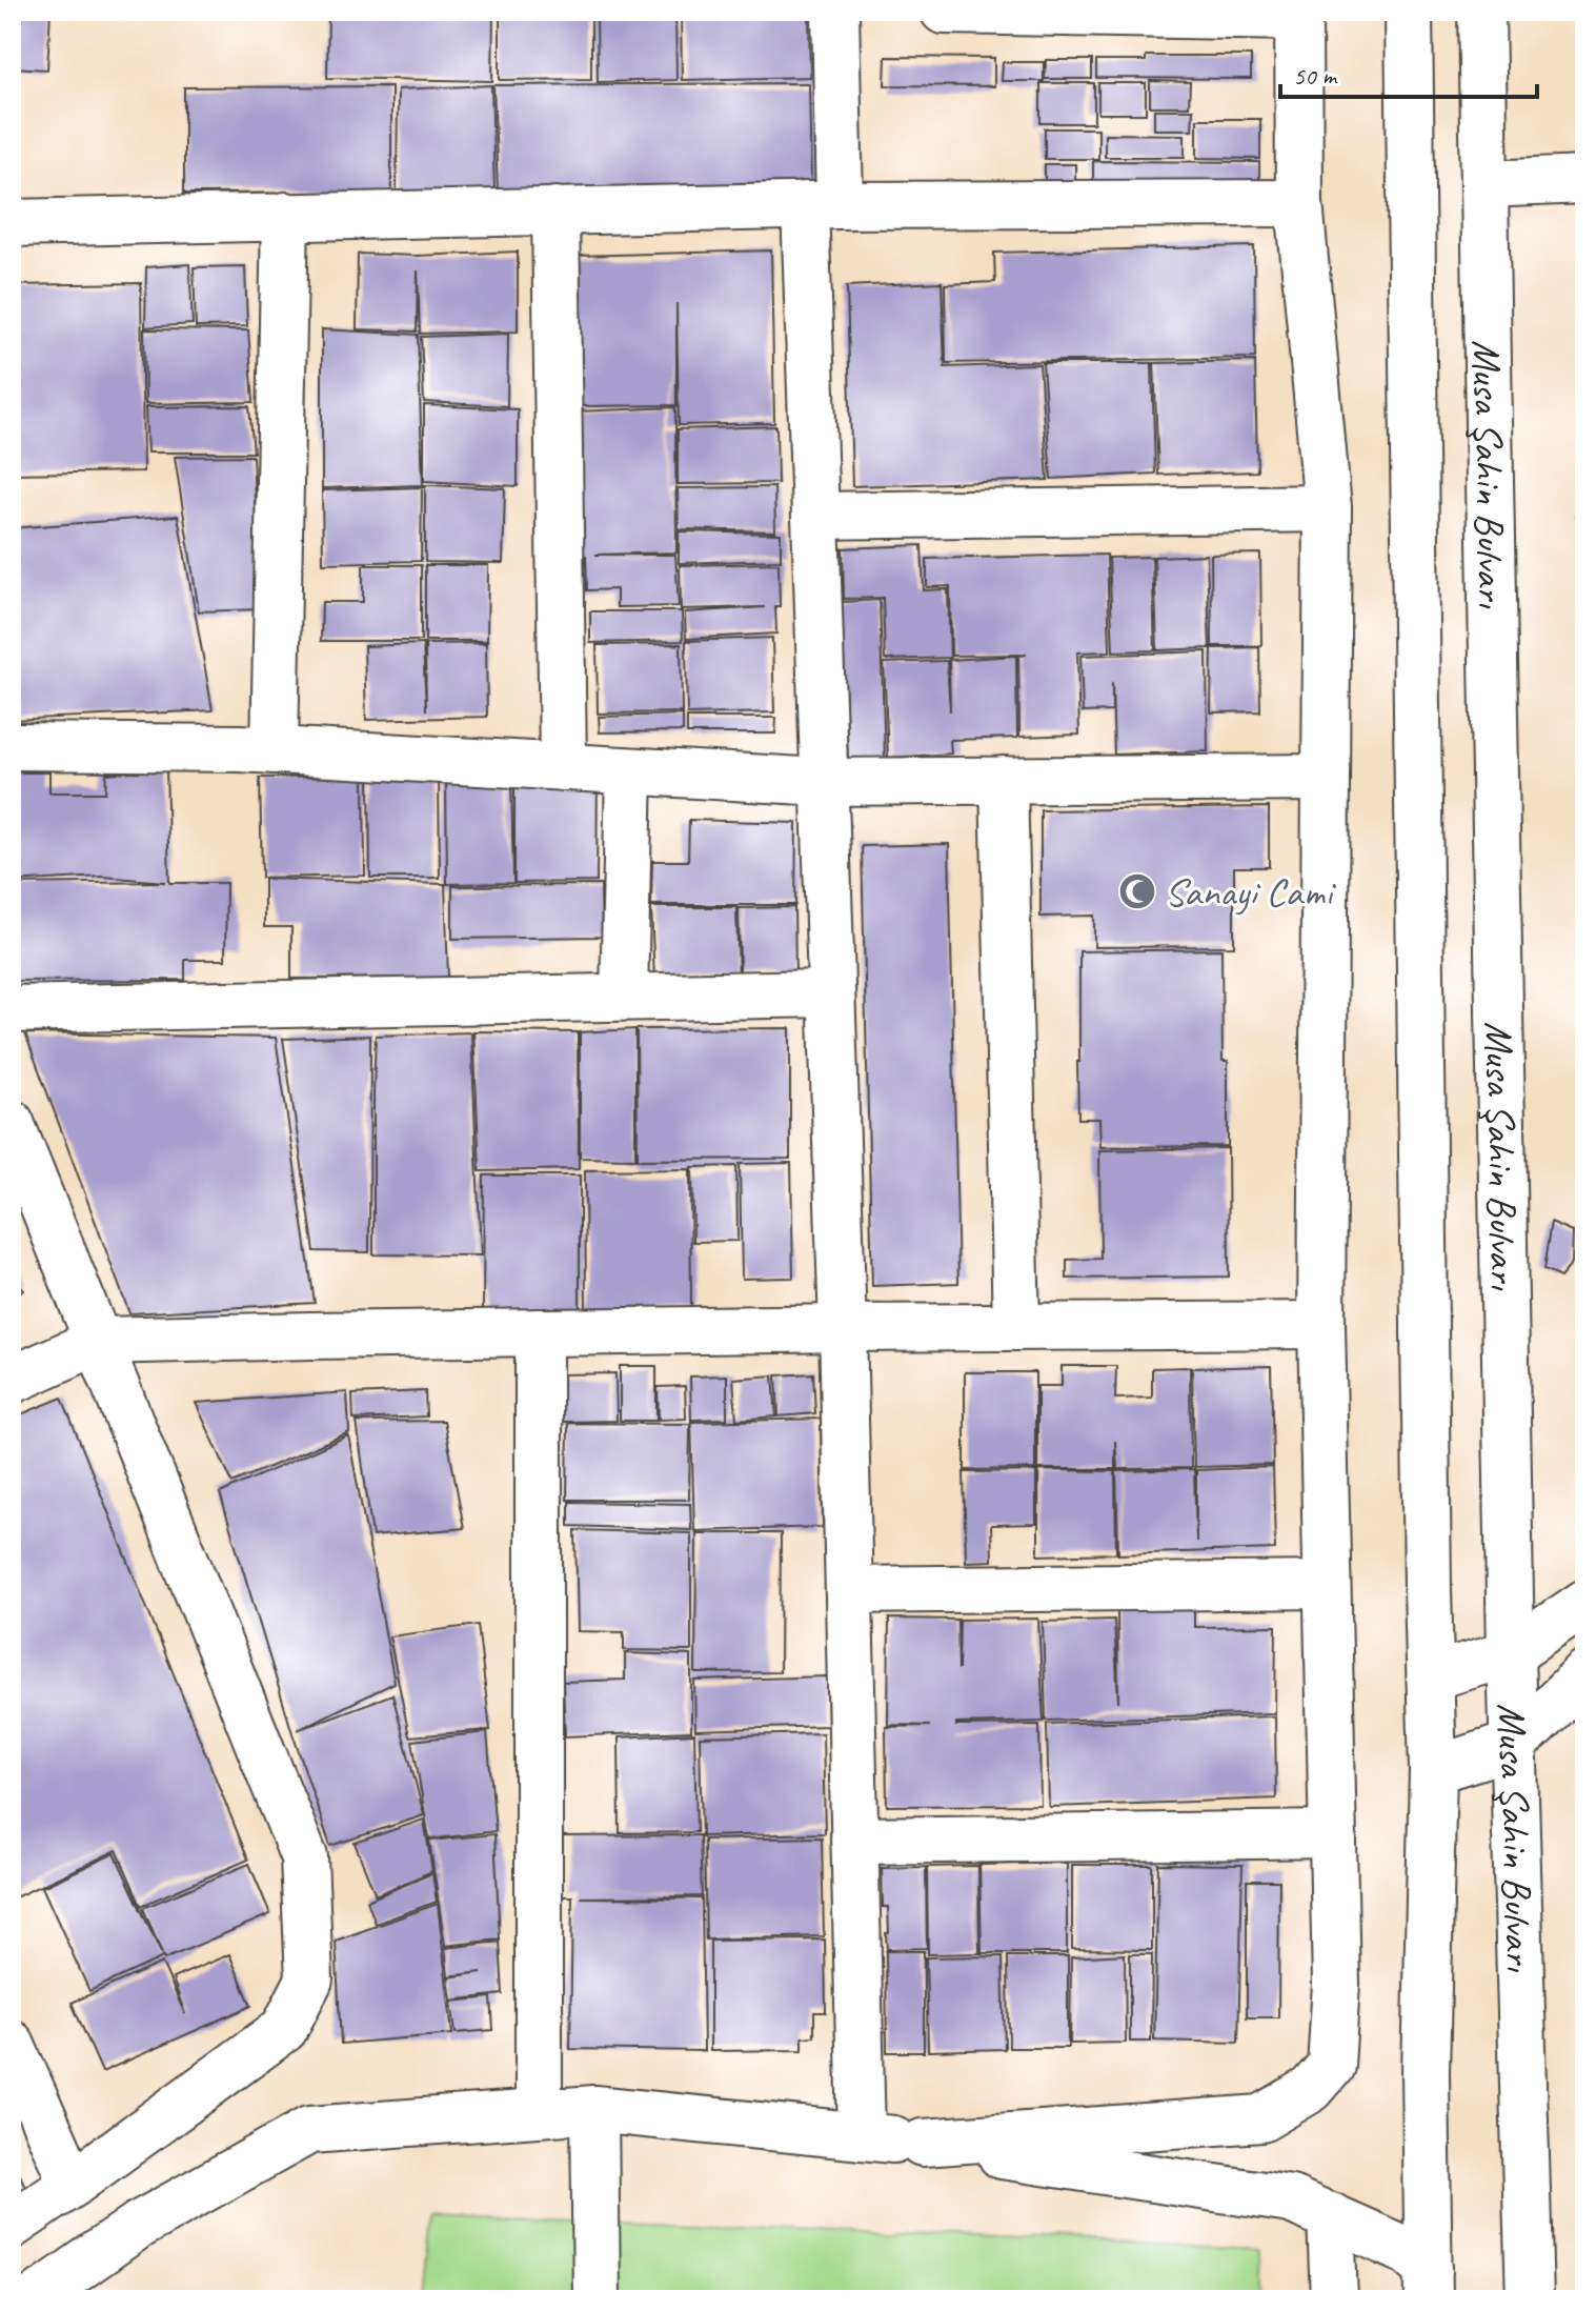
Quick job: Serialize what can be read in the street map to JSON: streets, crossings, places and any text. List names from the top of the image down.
{
  "streets": {
    "main road": ["Musa Şahin Bulvarı"]
  },
  "places": {
    "mosque": ["Sanayi Cami"]
  },
  "scale_bar": "50 m"
}
